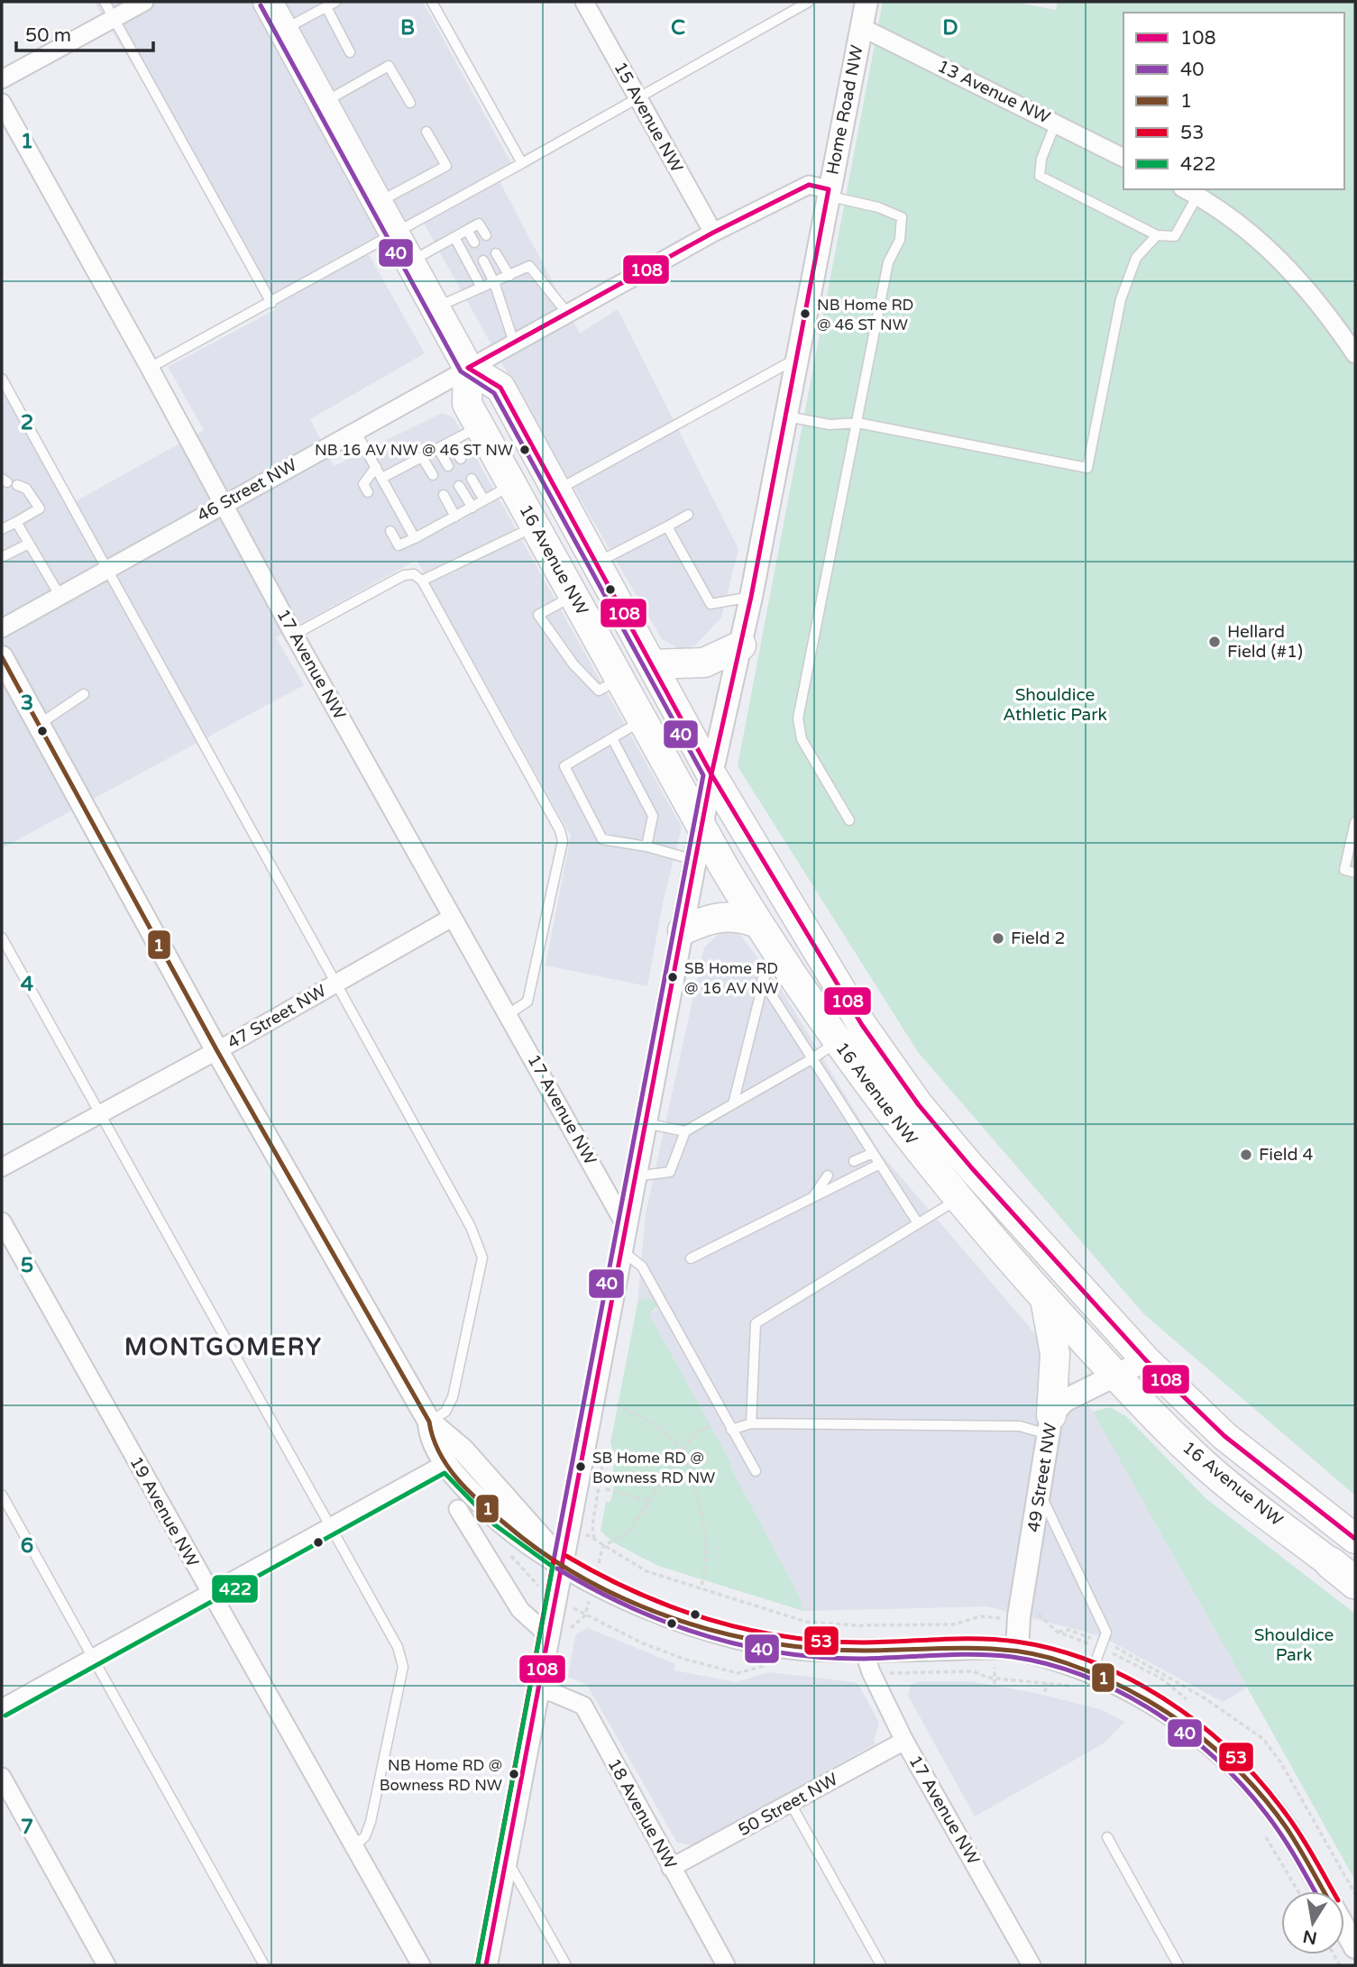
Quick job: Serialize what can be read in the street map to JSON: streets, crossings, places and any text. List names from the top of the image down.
{
  "streets": {
    "highway": ["16 Avenue NW"],
    "street": [
      "13 Avenue NW",
      "Home Road NW",
      "15 Avenue NW",
      "46 Street NW",
      "17 Avenue NW",
      "47 Street NW",
      "49 Street NW",
      "19 Avenue NW",
      "50 Street NW",
      "18 Avenue NW"
    ]
  },
  "crossings": [
    ["13 Avenue NW", "Home Road NW"],
    ["Home Road NW", "46 Street NW"],
    ["Home Road NW", "16 Avenue NW"],
    ["Home Road NW", "17 Avenue NW"],
    ["Home Road NW", "18 Avenue NW"],
    ["15 Avenue NW", "46 Street NW"],
    ["46 Street NW", "16 Avenue NW"],
    ["46 Street NW", "17 Avenue NW"],
    ["16 Avenue NW", "49 Street NW"],
    ["17 Avenue NW", "47 Street NW"],
    ["17 Avenue NW", "50 Street NW"],
    ["50 Street NW", "18 Avenue NW"]
  ],
  "districts": ["MONTGOMERY"],
  "parks": ["Shouldice Athletic Park", "Shouldice Park"],
  "places": [
    "NB Home RD @ 46 ST NW",
    "NB 16 AV NW @ 46 ST NW",
    "Hellard Field (#1)",
    "Field 2",
    "SB Home RD @ 16 AV NW",
    "Field 4",
    "SB Home RD @ Bowness RD NW",
    "NB Home RD @ Bowness RD NW"
  ],
  "lines": [
    "transit line 40",
    "transit line 108",
    "transit line 1",
    "transit line 422",
    "transit line 53"
  ],
  "legend": [
    "108",
    "40",
    "1",
    "53",
    "422"
  ],
  "scale_bar": "50 m",
  "north": "bottom",
  "grid": {
    "columns": ["B", "C", "D"],
    "rows": [
      "1",
      "2",
      "3",
      "4",
      "5",
      "6",
      "7"
    ]
  }
}
